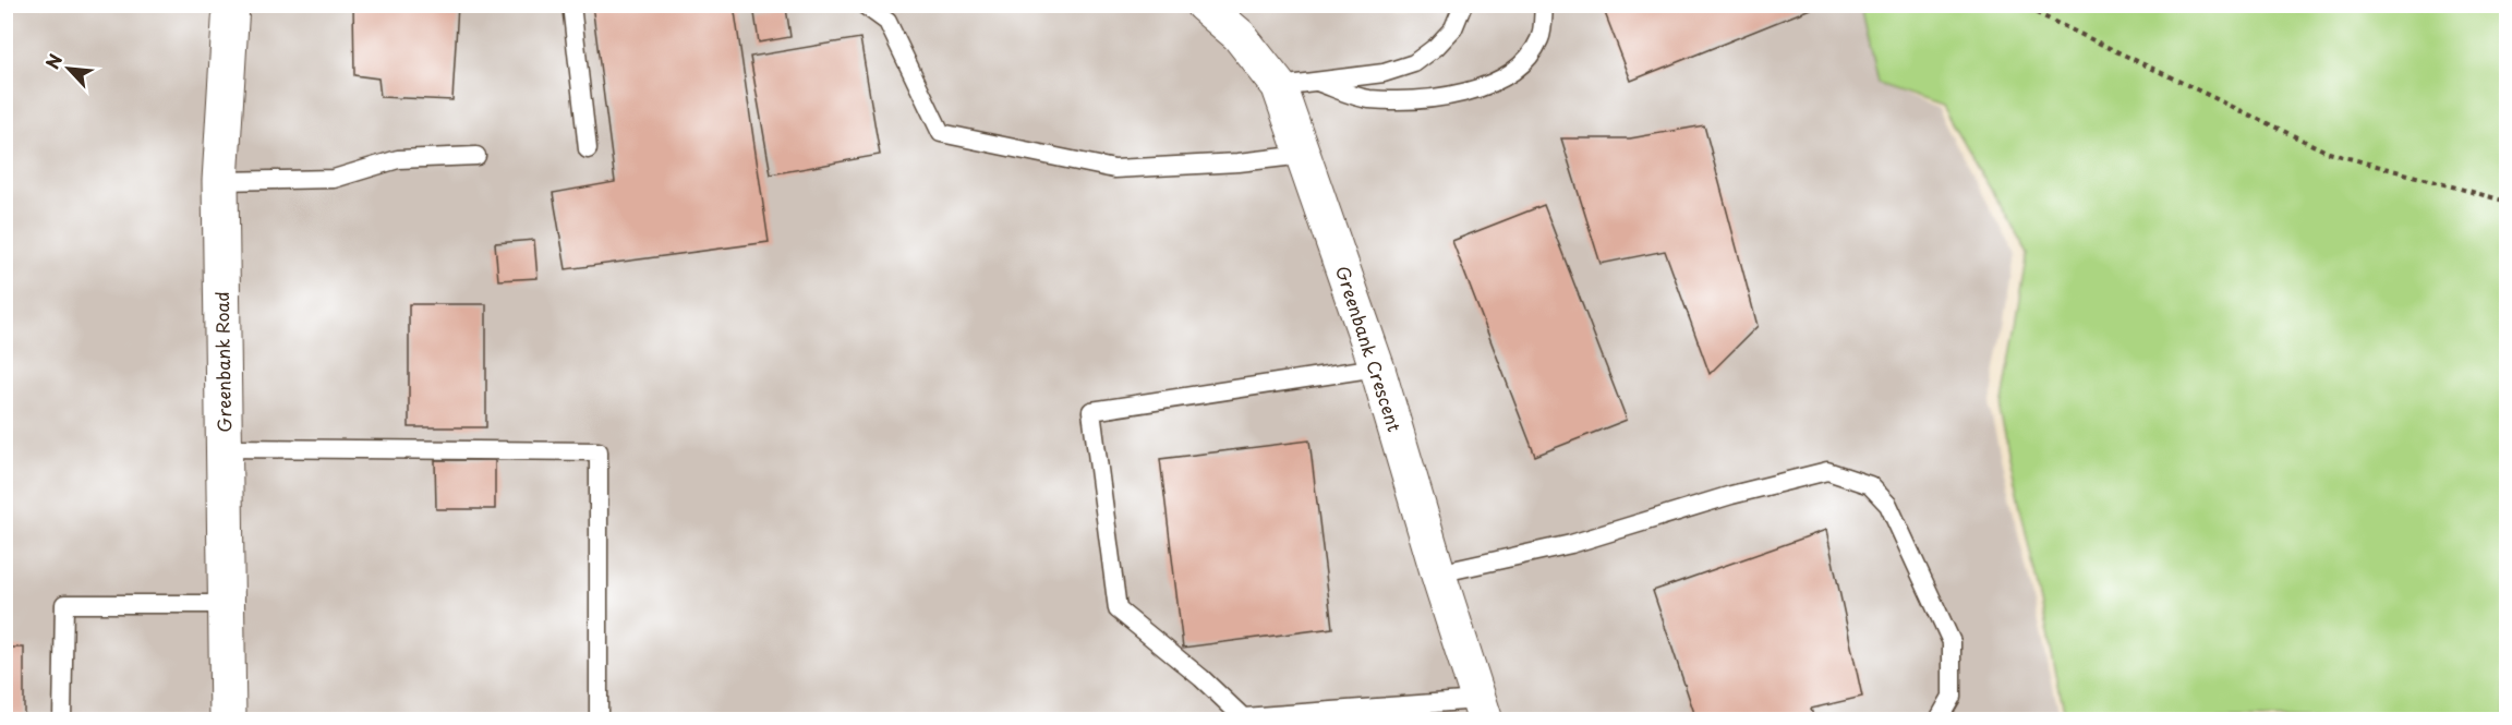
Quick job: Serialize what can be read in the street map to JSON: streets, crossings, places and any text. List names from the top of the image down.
{
  "streets": {
    "street": ["Greenbank Crescent", "Greenbank Road"]
  },
  "north": "top left"
}
